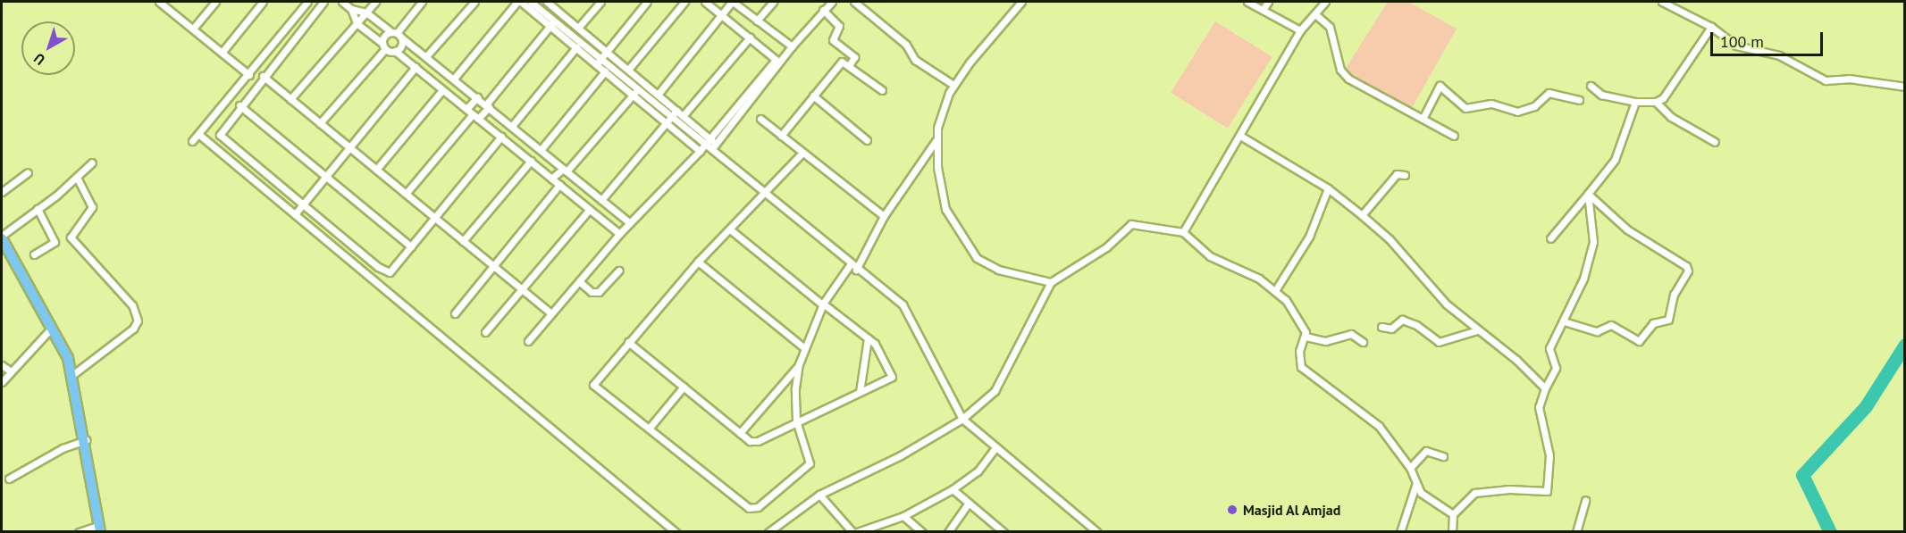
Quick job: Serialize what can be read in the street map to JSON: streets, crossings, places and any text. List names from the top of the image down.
{
  "places": ["Masjid Al Amjad"],
  "scale_bar": "100 m",
  "north": "bottom left"
}
